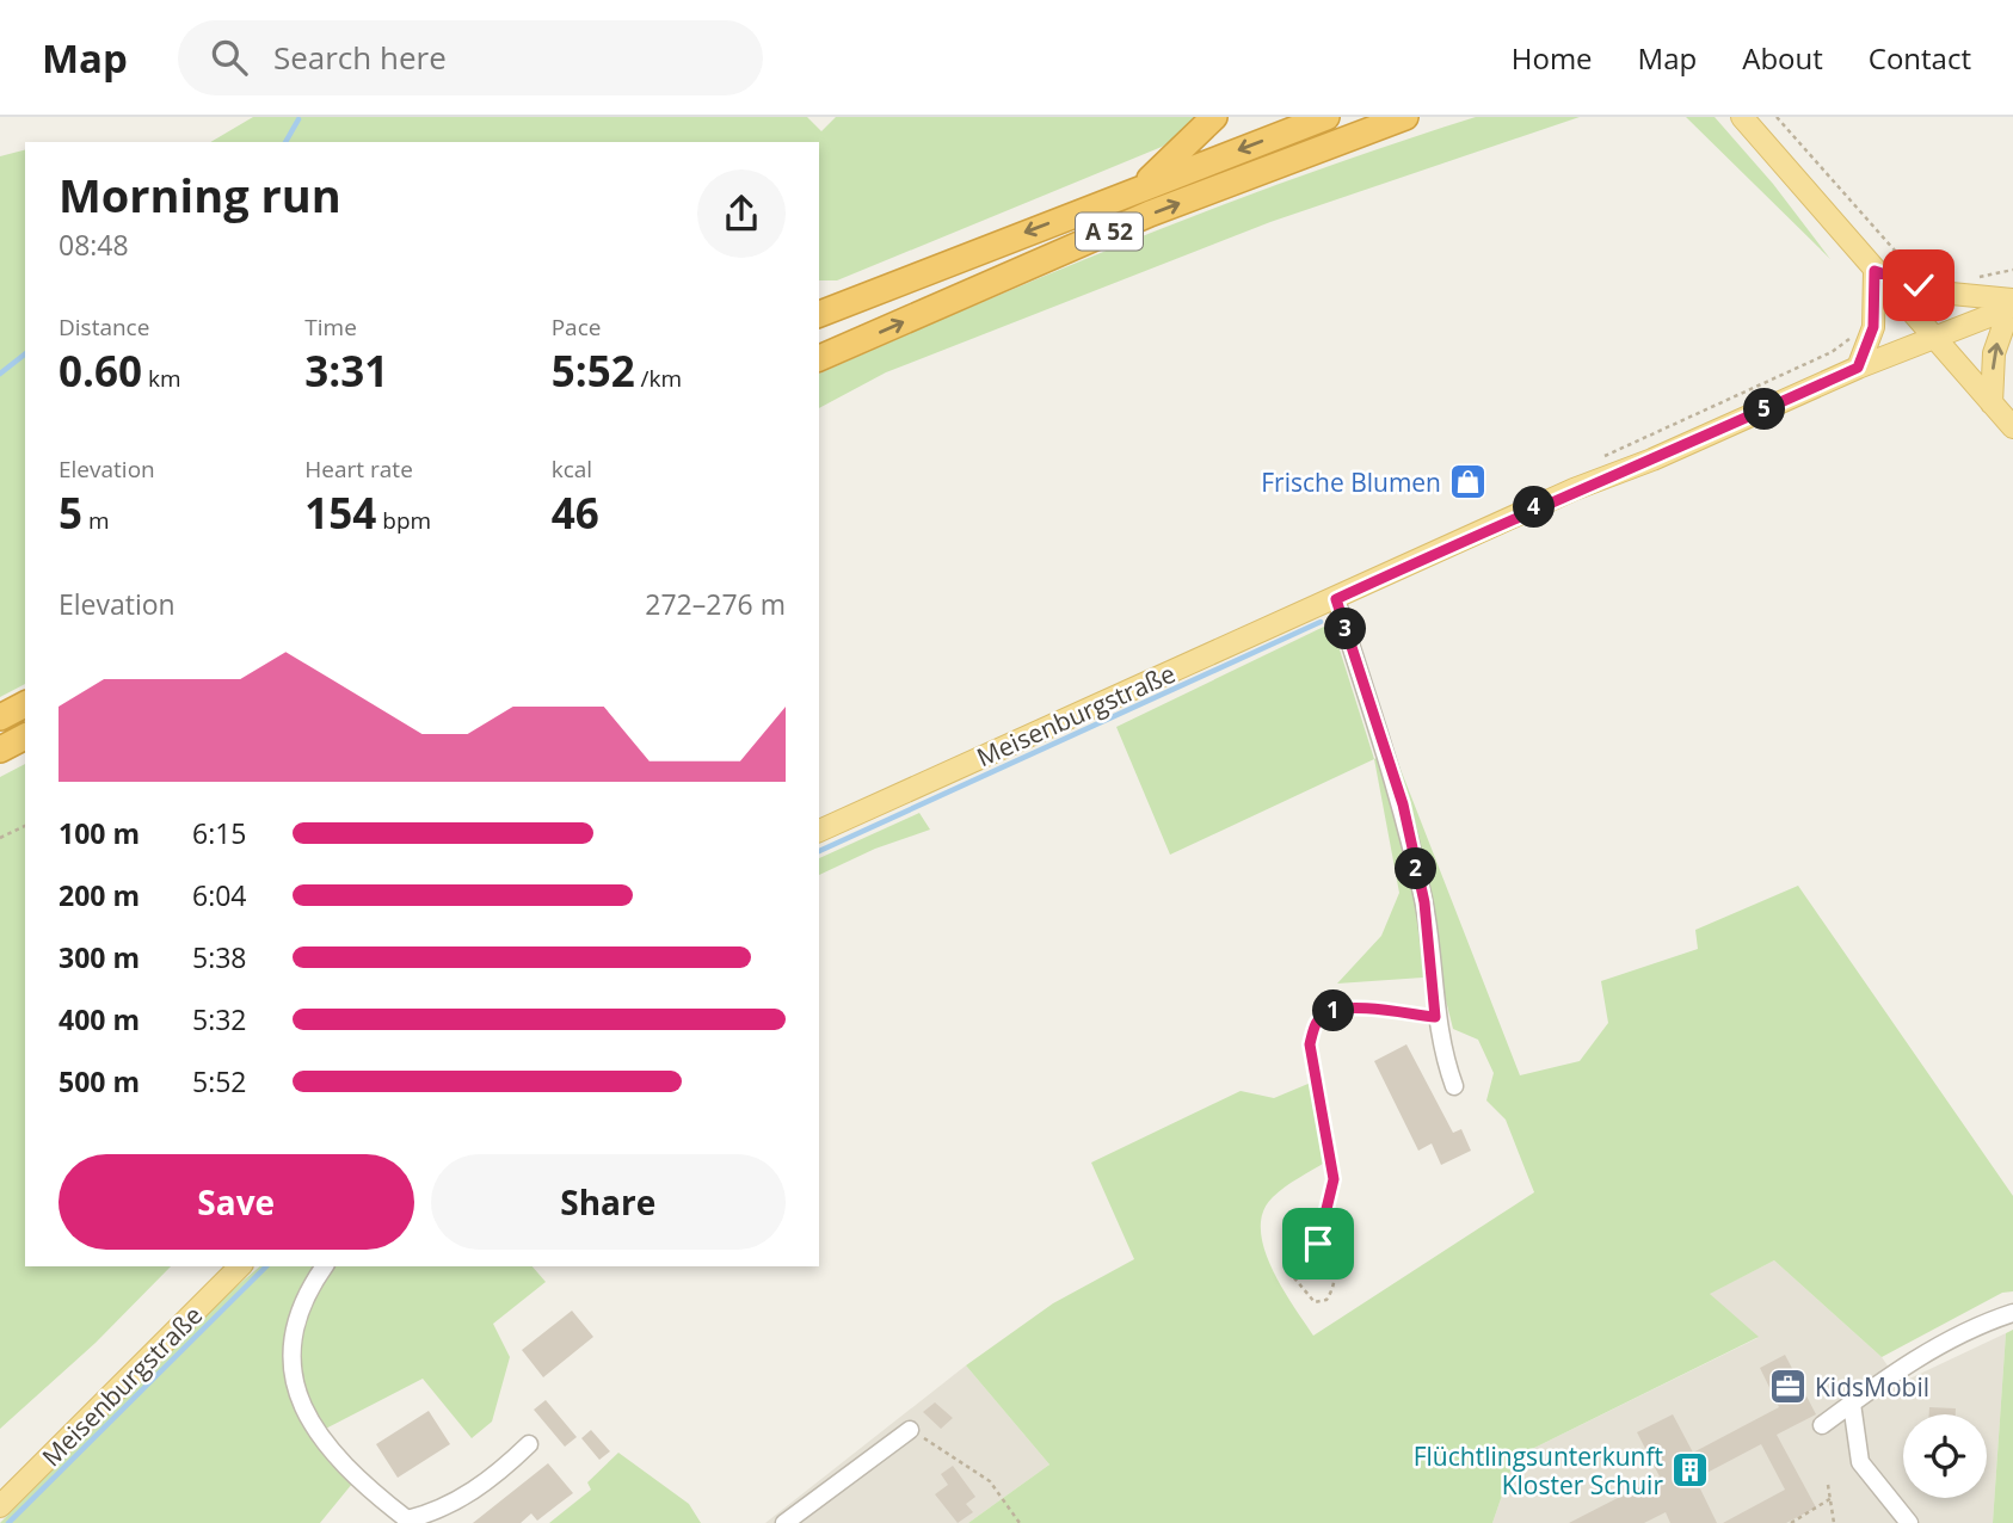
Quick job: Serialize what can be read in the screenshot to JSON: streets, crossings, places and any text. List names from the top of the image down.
{
  "streets": {
    "highway": ["A 52"],
    "main road": ["Meisenburgstraße"]
  },
  "places": {
    "shop": ["Frische Blumen"],
    "office": ["KidsMobil"],
    "building": ["Flüchtlingsunterkunft Kloster Schuir"]
  },
  "page": {
    "header": "Map",
    "search": "Search here",
    "nav": [
      "Home",
      "Map",
      "About",
      "Contact"
    ],
    "heading": ["Morning run", "08:48"],
    "stats": [
      ["Distance", "0.60 km"],
      ["Time", "3:31"],
      ["Pace", "5:52 /km"],
      ["Elevation", "5 m"],
      ["Heart rate", "154 bpm"],
      ["kcal", "46"]
    ],
    "pins": [
      "5",
      "4",
      "3",
      "2",
      "1"
    ],
    "chart": ["Elevation", "272–276 m"],
    "list": [
      {
        "name": "100 m",
        "note": "6:15"
      },
      {
        "name": "200 m",
        "note": "6:04"
      },
      {
        "name": "300 m",
        "note": "5:38"
      },
      {
        "name": "400 m",
        "note": "5:32"
      },
      {
        "name": "500 m",
        "note": "5:52"
      }
    ],
    "buttons": ["Save", "Share"]
  }
}
